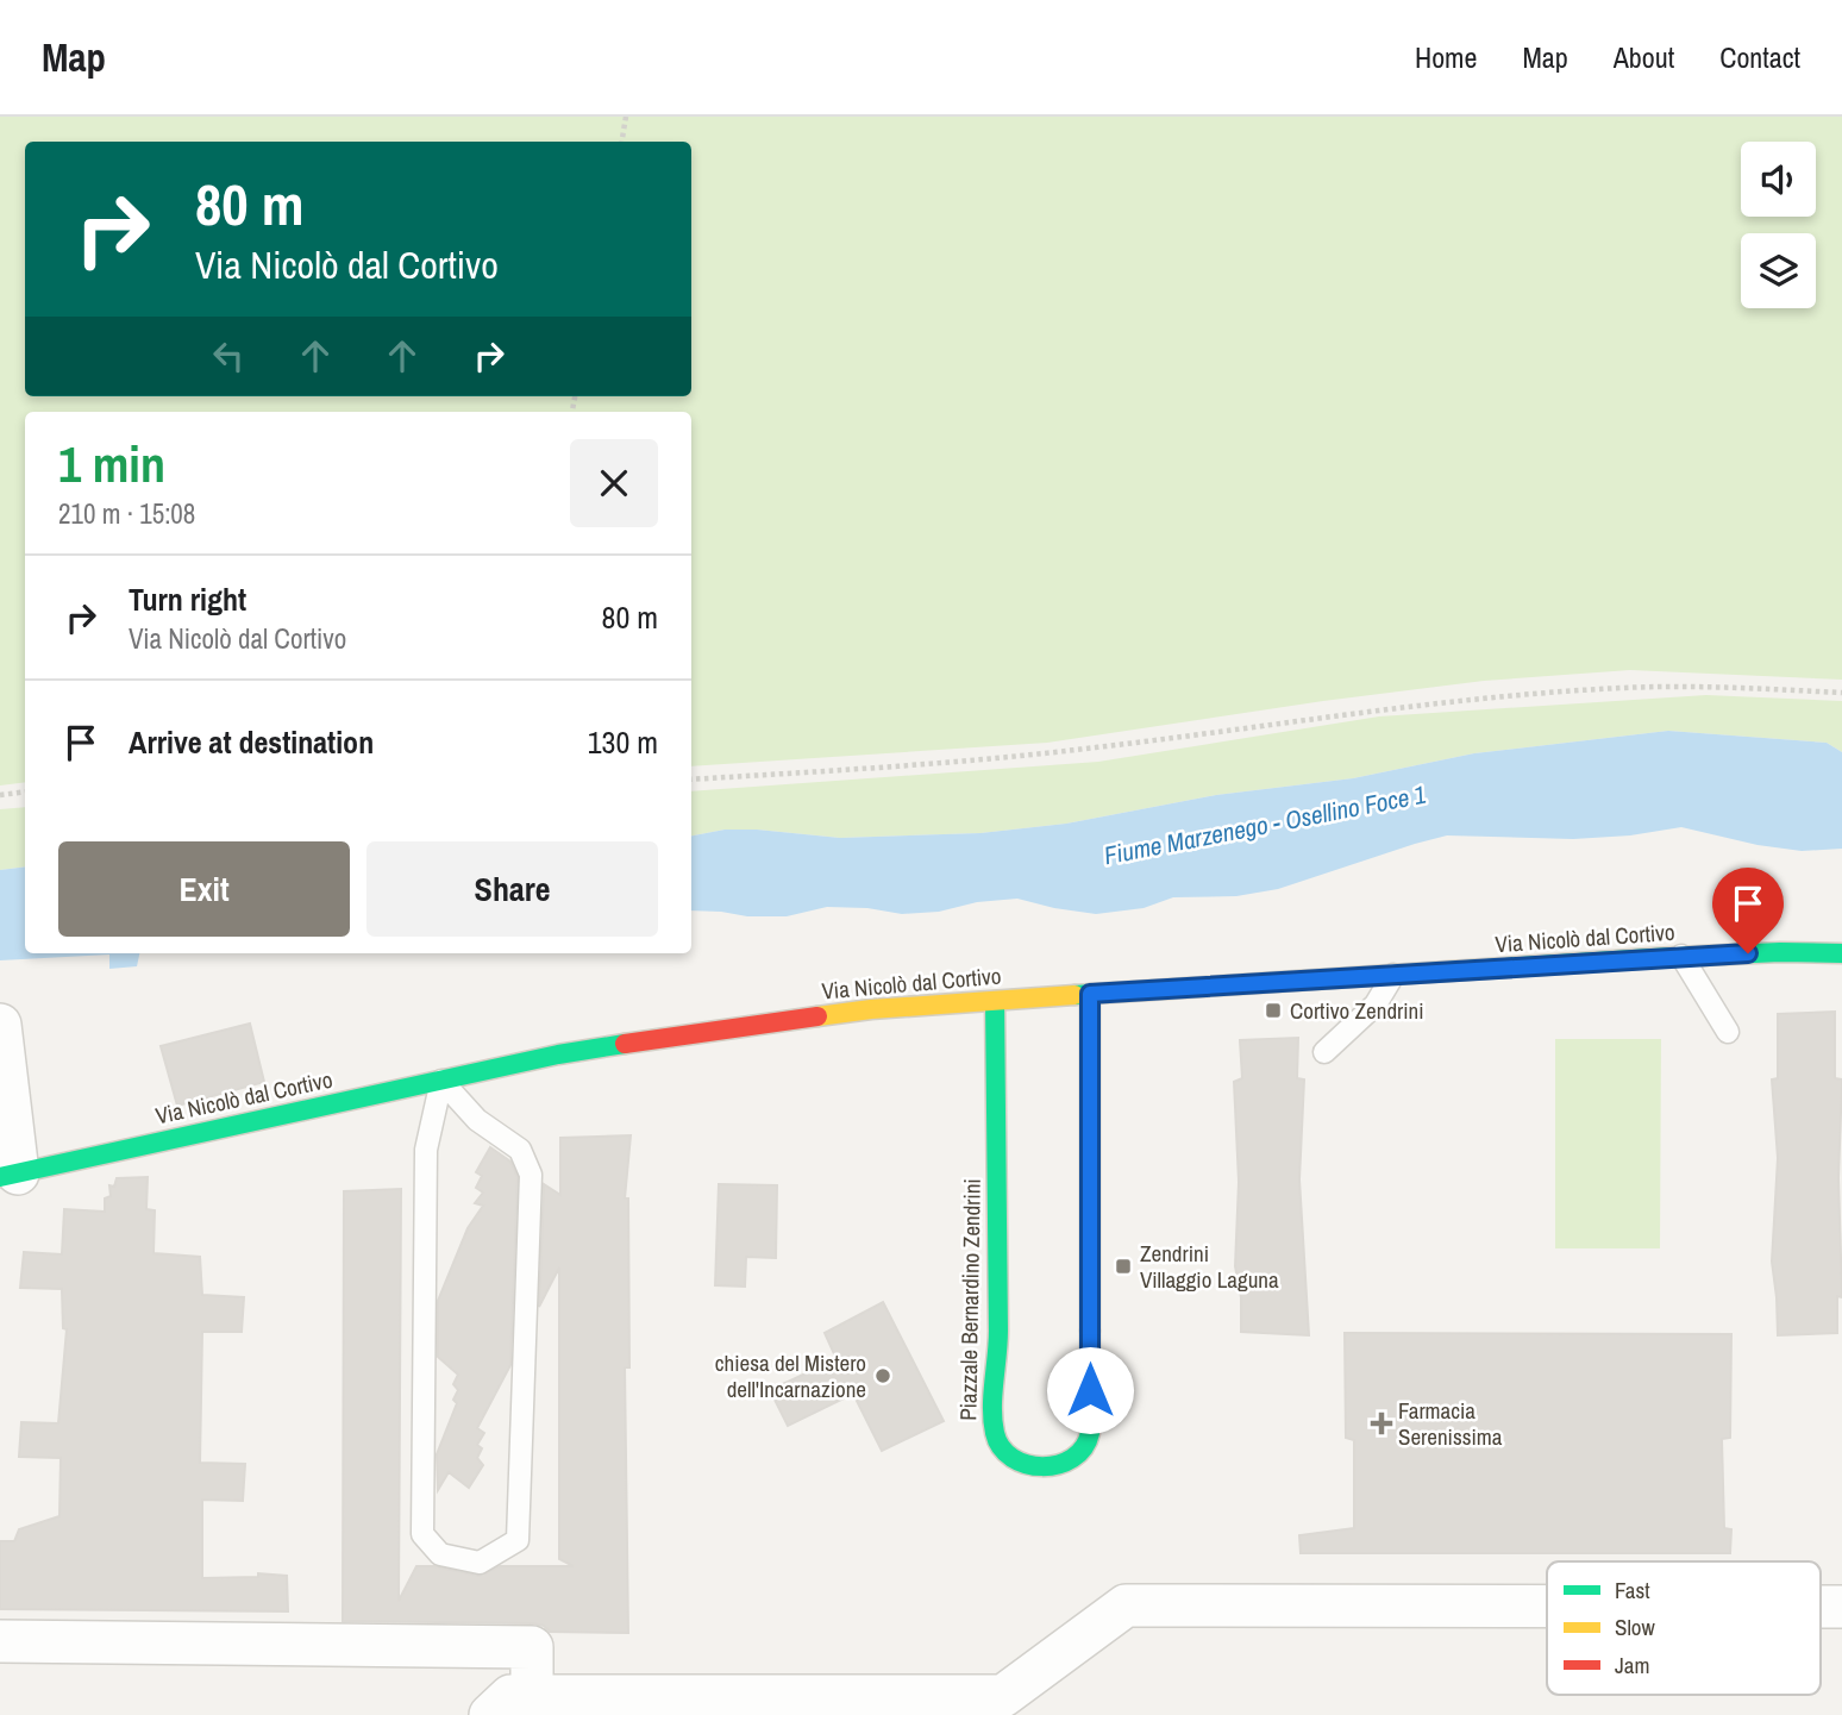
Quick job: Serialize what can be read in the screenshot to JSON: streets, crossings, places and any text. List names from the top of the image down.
{
  "streets": {
    "street": ["Via Nicolò dal Cortivo", "Piazzale Bernardino Zendrini"]
  },
  "crossings": [
    ["Via Nicolò dal Cortivo", "Piazzale Bernardino Zendrini"]
  ],
  "water": ["Fiume Marzenego - Osellino Foce 1"],
  "places": {
    "transit": ["Cortivo Zendrini", "Zendrini Villaggio Laguna"],
    "other": ["chiesa del Mistero dell'Incarnazione"],
    "health": ["Farmacia Serenissima"]
  },
  "legend": ["Fast", "Slow", "Jam"],
  "page": {
    "header": "Map",
    "nav": [
      "Home",
      "Map",
      "About",
      "Contact"
    ],
    "turn": ["80 m", "Via Nicolò dal Cortivo"],
    "heading": ["1 min", "210 m · 15:08"],
    "list": [
      {
        "name": "Turn right",
        "note": "Via Nicolò dal Cortivo",
        "value": "80 m"
      },
      {
        "name": "Arrive at destination",
        "value": "130 m"
      }
    ],
    "buttons": ["Exit", "Share"]
  }
}
